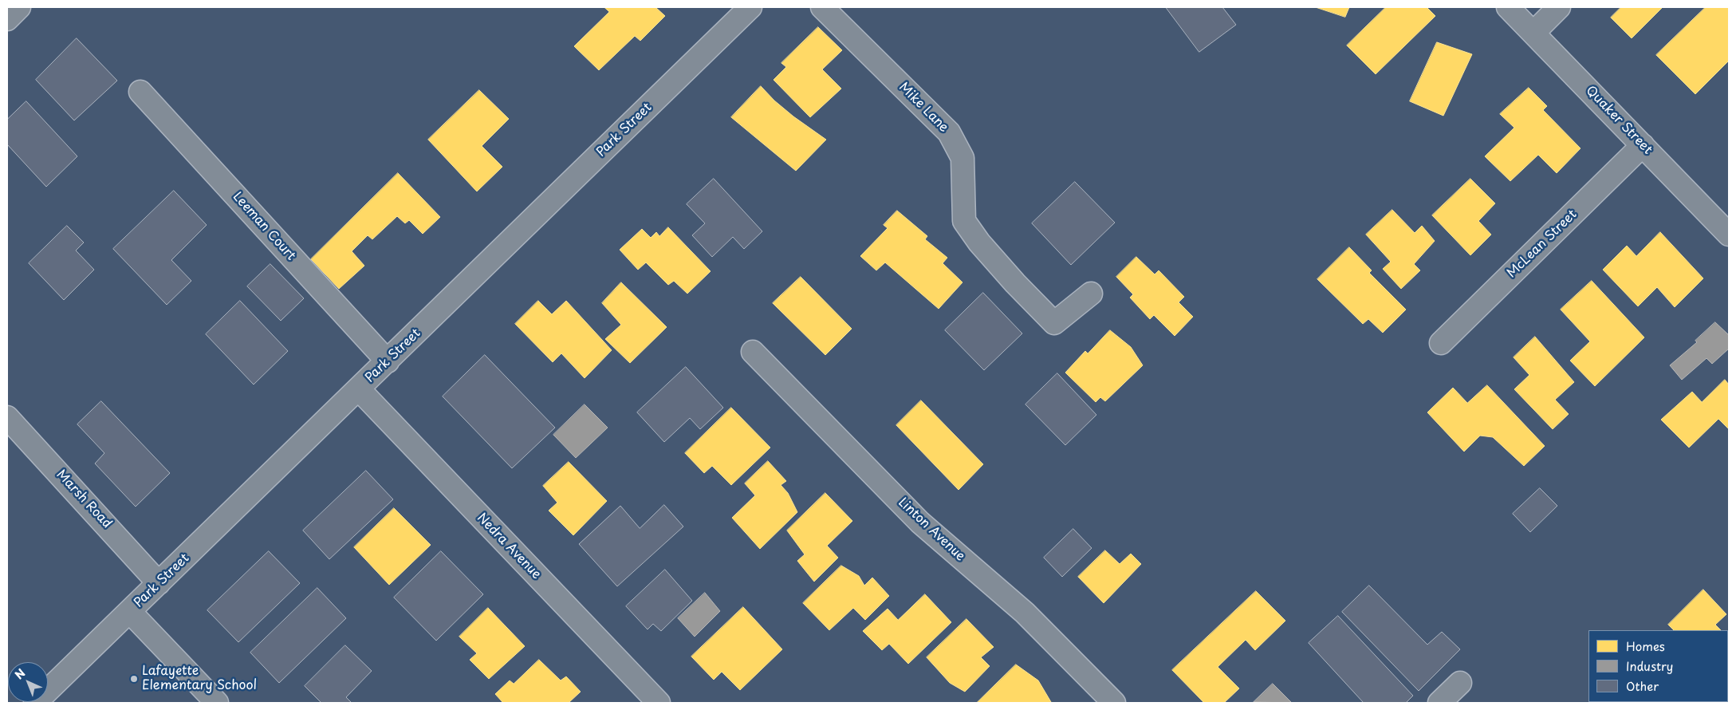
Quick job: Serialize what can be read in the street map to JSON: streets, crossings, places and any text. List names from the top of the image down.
{
  "streets": {
    "street": [
      "Mike Lane",
      "Quaker Street",
      "Park Street",
      "Leeman Court",
      "McLean Street",
      "Marsh Road",
      "Linton Avenue",
      "Nedra Avenue"
    ]
  },
  "crossings": [
    ["Quaker Street", "McLean Street"],
    ["Park Street", "Leeman Court"],
    ["Park Street", "Marsh Road"],
    ["Park Street", "Nedra Avenue"]
  ],
  "places": ["Lafayette Elementary School"],
  "legend": ["Homes", "Industry", "Other"],
  "north": "top left"
}
